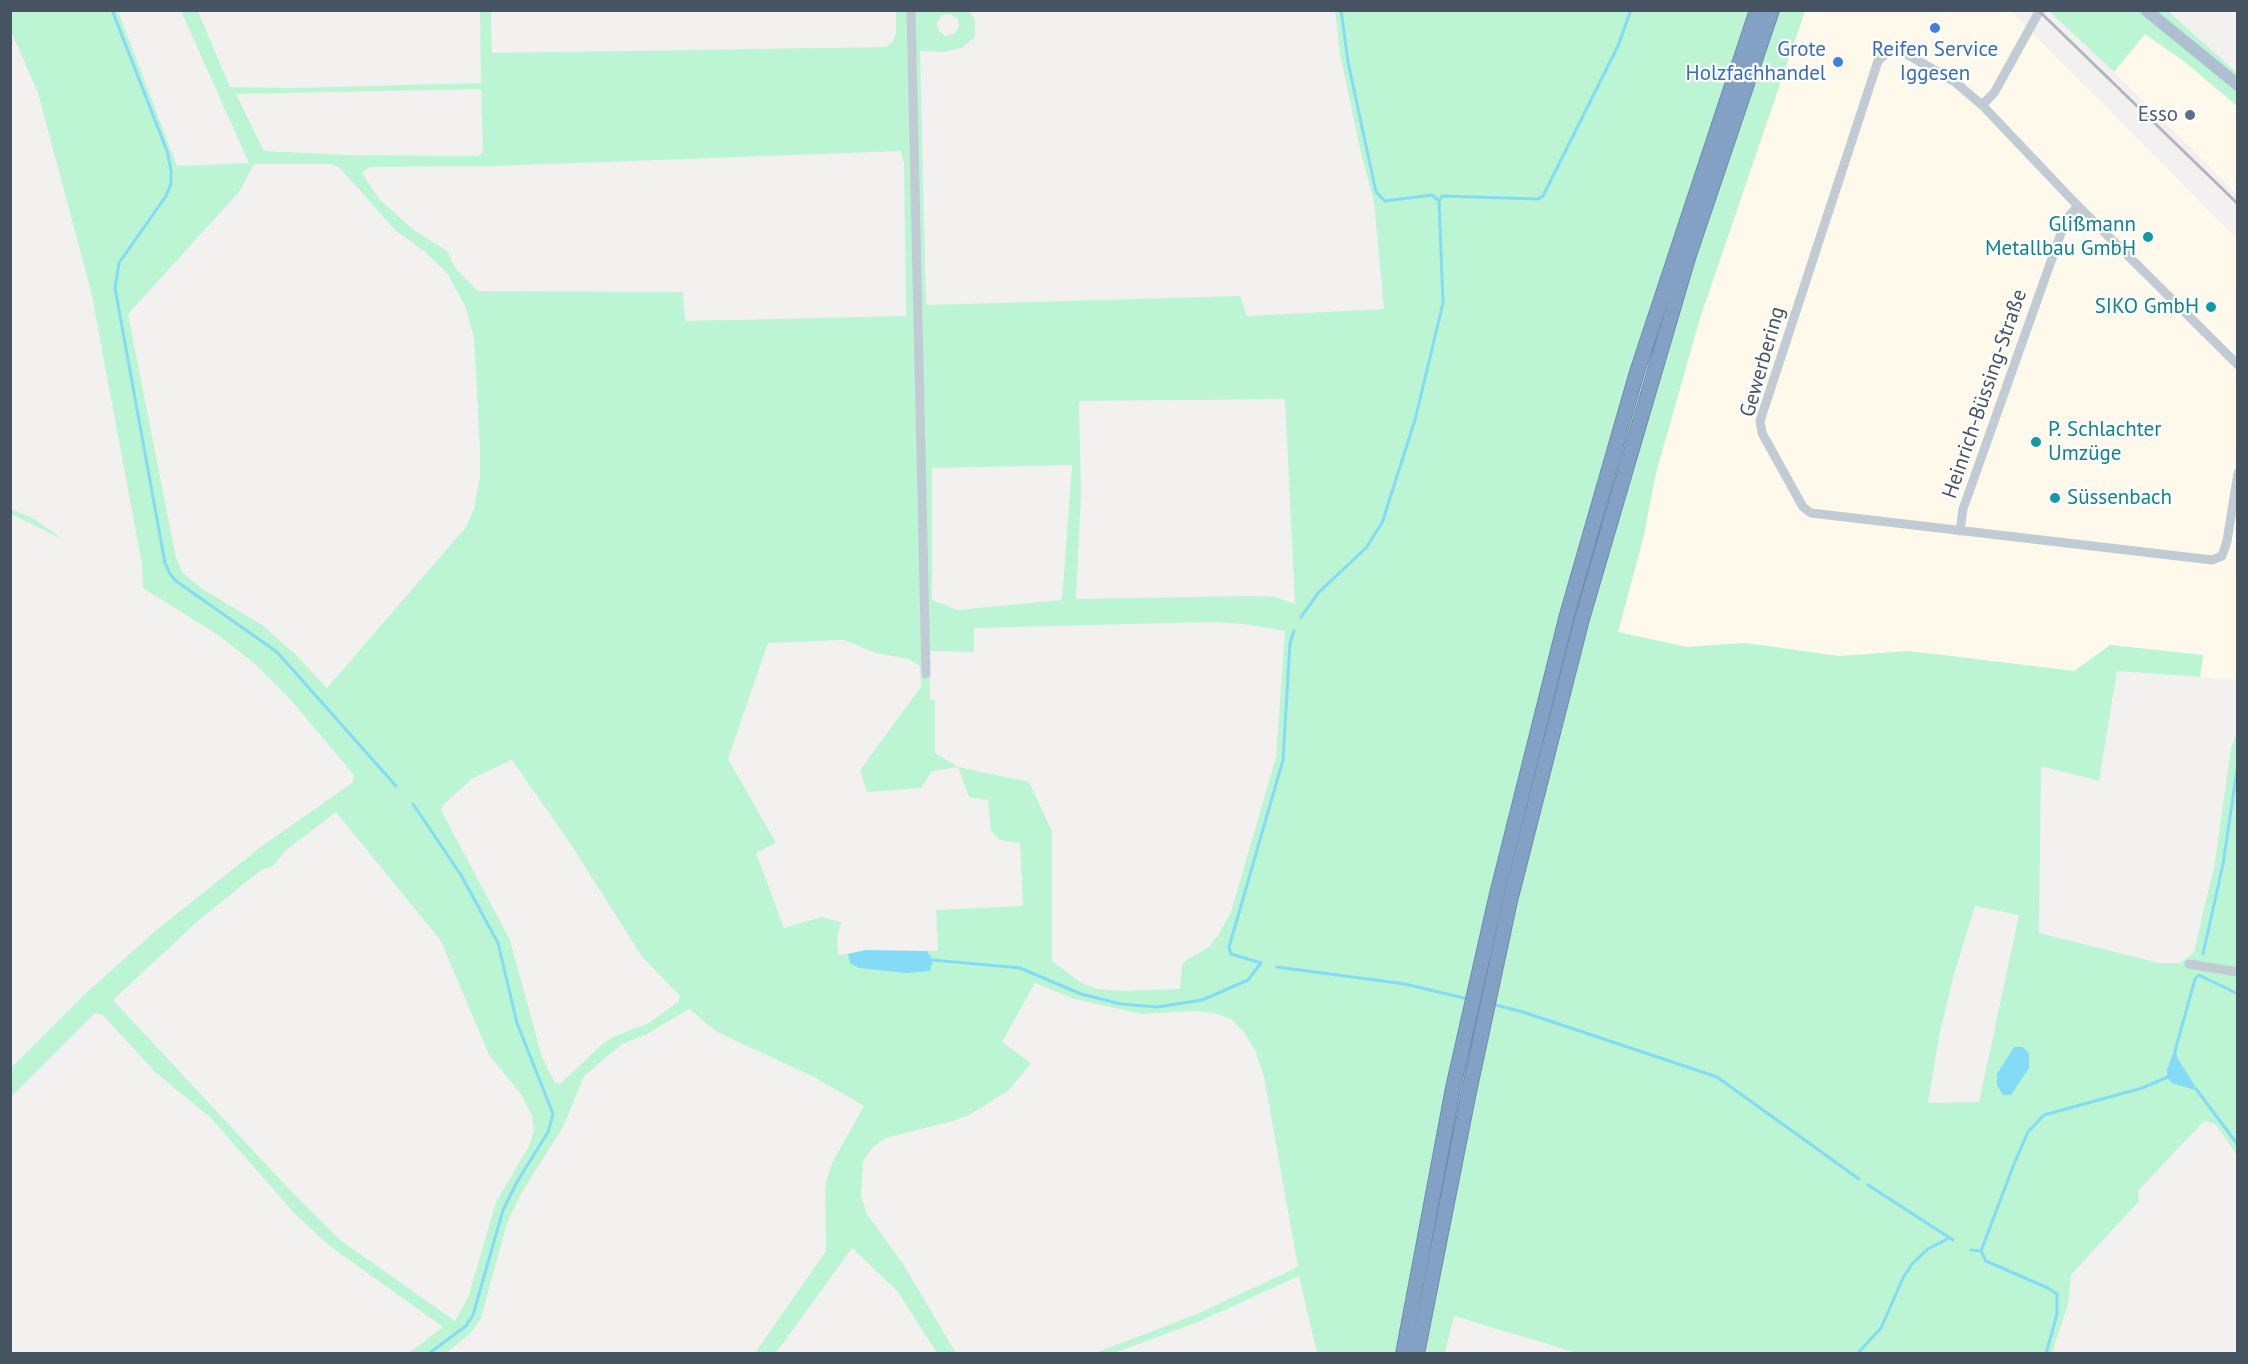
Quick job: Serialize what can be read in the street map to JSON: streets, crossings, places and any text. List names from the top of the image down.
{
  "streets": {
    "street": ["Gewerbering", "Heinrich-Büssing-Straße"]
  },
  "crossings": [
    ["Gewerbering", "Heinrich-Büssing-Straße"]
  ],
  "places": [
    "Reifen Service Iggesen",
    "Grote Holzfachhandel",
    "Esso",
    "Glißmann Metallbau GmbH",
    "SIKO GmbH",
    "P. Schlachter Umzüge",
    "Süssenbach"
  ]
}
